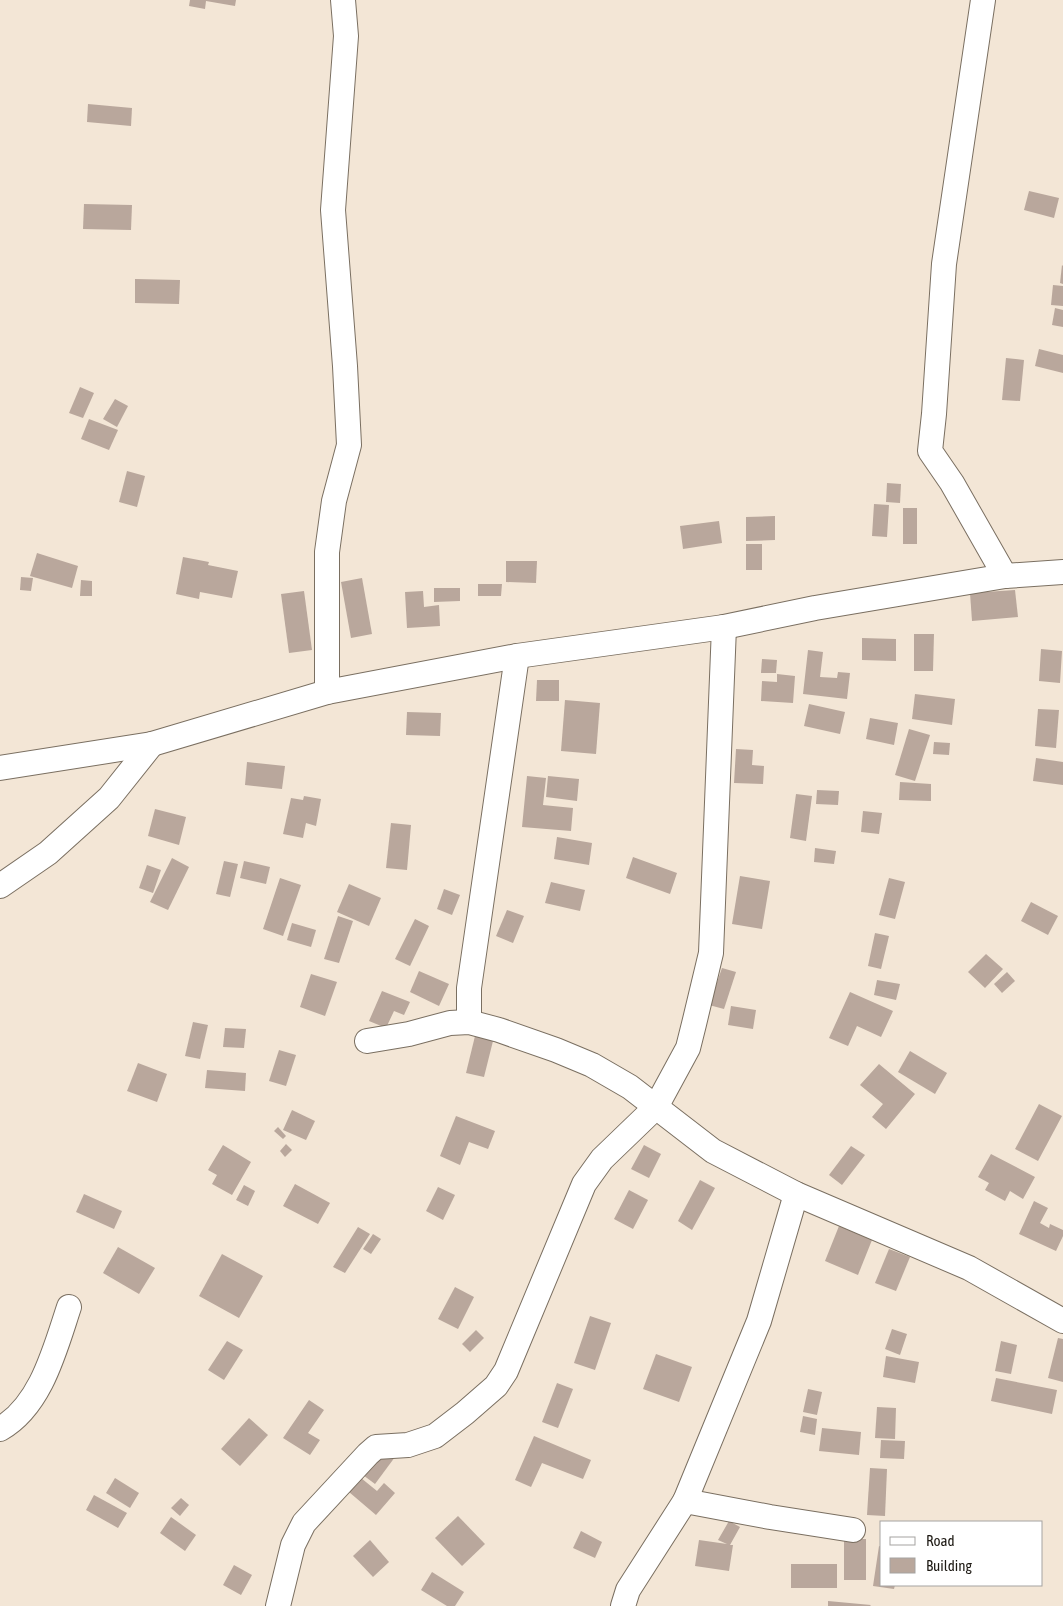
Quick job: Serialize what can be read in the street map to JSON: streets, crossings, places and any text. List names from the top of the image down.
{
  "legend": ["Road", "Building"]
}
